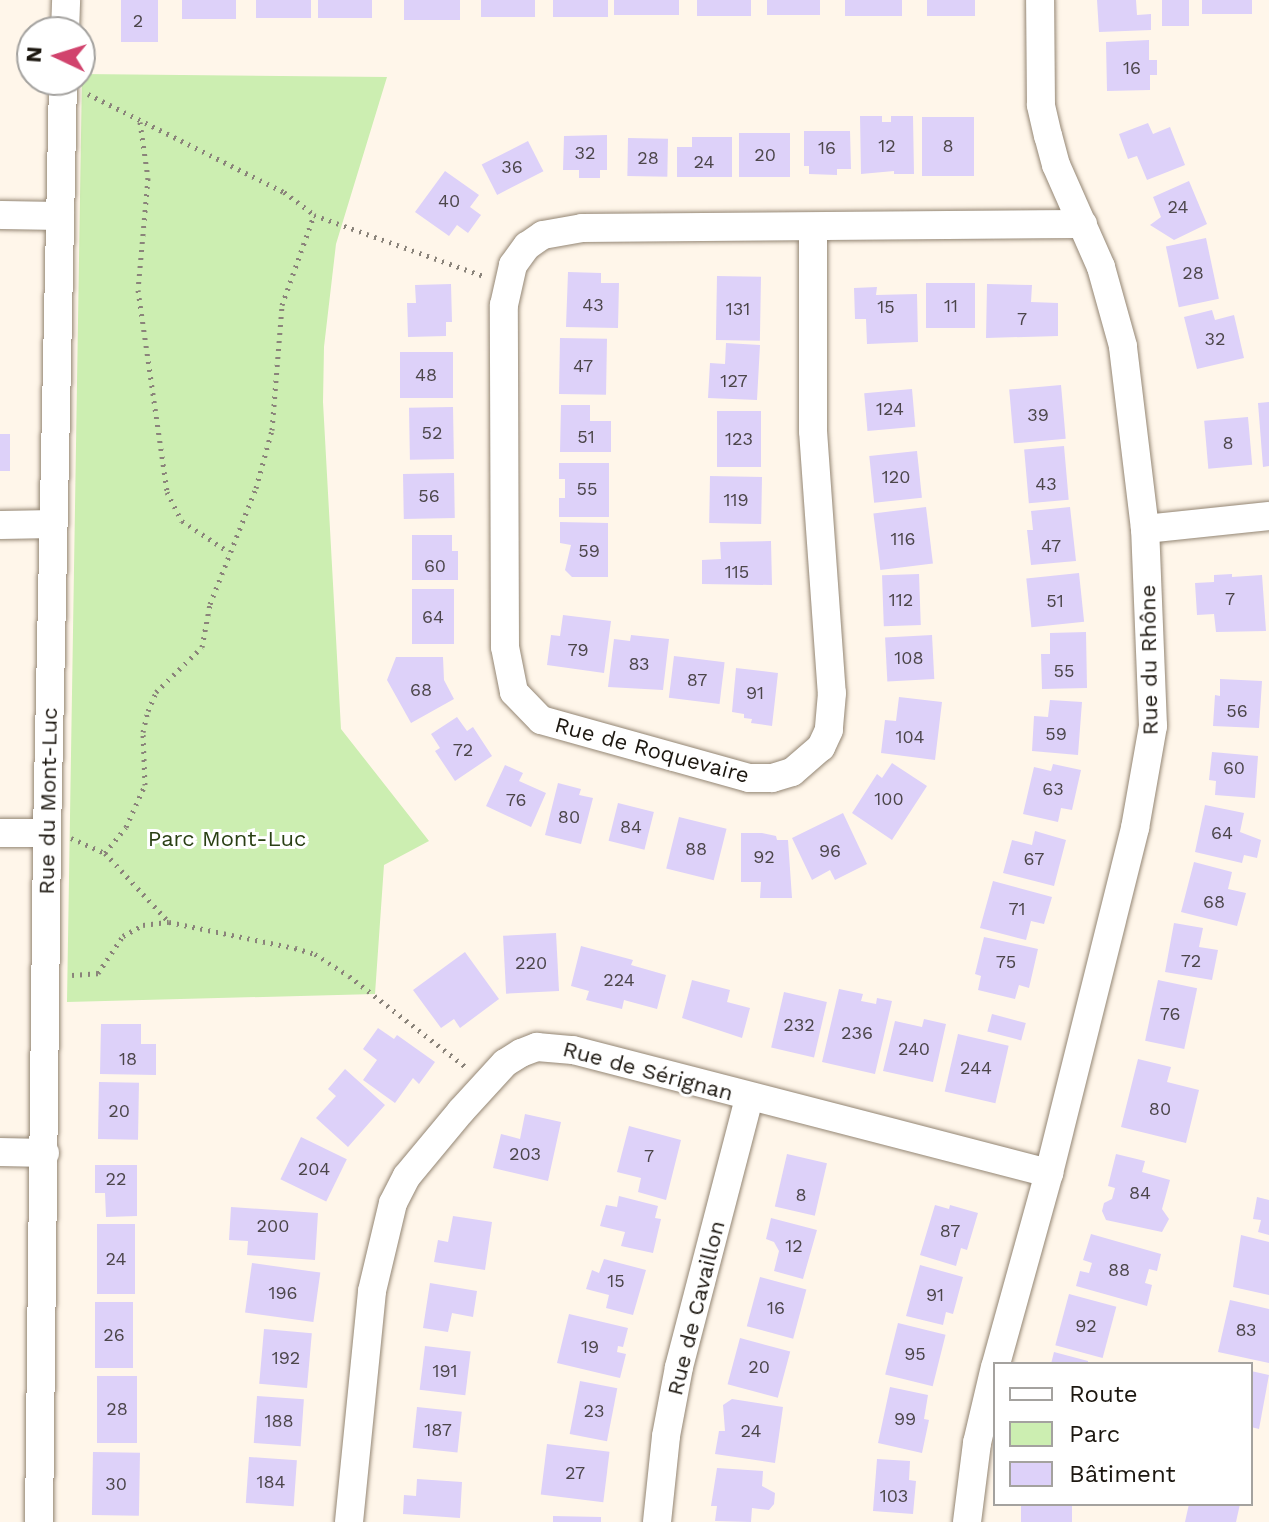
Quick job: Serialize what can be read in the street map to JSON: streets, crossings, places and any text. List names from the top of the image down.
{
  "streets": {
    "street": [
      "Rue du Rhône",
      "Rue de Roquevaire",
      "Rue du Mont-Luc",
      "Rue de Sérignan",
      "Rue de Cavaillon"
    ]
  },
  "crossings": [
    ["Rue du Rhône", "Rue de Roquevaire"],
    ["Rue du Rhône", "Rue de Sérignan"],
    ["Rue de Sérignan", "Rue de Cavaillon"]
  ],
  "parks": ["Parc Mont-Luc"],
  "house_numbers": [
    "2",
    "16",
    "12",
    "8",
    "16",
    "32",
    "20",
    "28",
    "24",
    "36",
    "40",
    "24",
    "28",
    "43",
    "11",
    "15",
    "131",
    "7",
    "32",
    "47",
    "48",
    "127",
    "124",
    "39",
    "52",
    "51",
    "123",
    "8",
    "120",
    "43",
    "55",
    "56",
    "119",
    "116",
    "47",
    "59",
    "60",
    "115",
    "7",
    "112",
    "51",
    "64",
    "79",
    "108",
    "83",
    "55",
    "87",
    "68",
    "91",
    "56",
    "59",
    "104",
    "72",
    "60",
    "63",
    "100",
    "76",
    "80",
    "84",
    "64",
    "88",
    "96",
    "92",
    "67",
    "68",
    "71",
    "72",
    "75",
    "220",
    "224",
    "76",
    "232",
    "236",
    "240",
    "18",
    "244",
    "80",
    "20",
    "203",
    "7",
    "204",
    "22",
    "84",
    "8",
    "200",
    "87",
    "12",
    "24",
    "88",
    "15",
    "196",
    "91",
    "16",
    "92",
    "83",
    "26",
    "19",
    "95",
    "192",
    "20",
    "191",
    "28",
    "23",
    "99",
    "188",
    "187",
    "24",
    "27",
    "184",
    "30",
    "103"
  ],
  "legend": ["Route", "Parc", "Bâtiment"],
  "north": "left"
}
